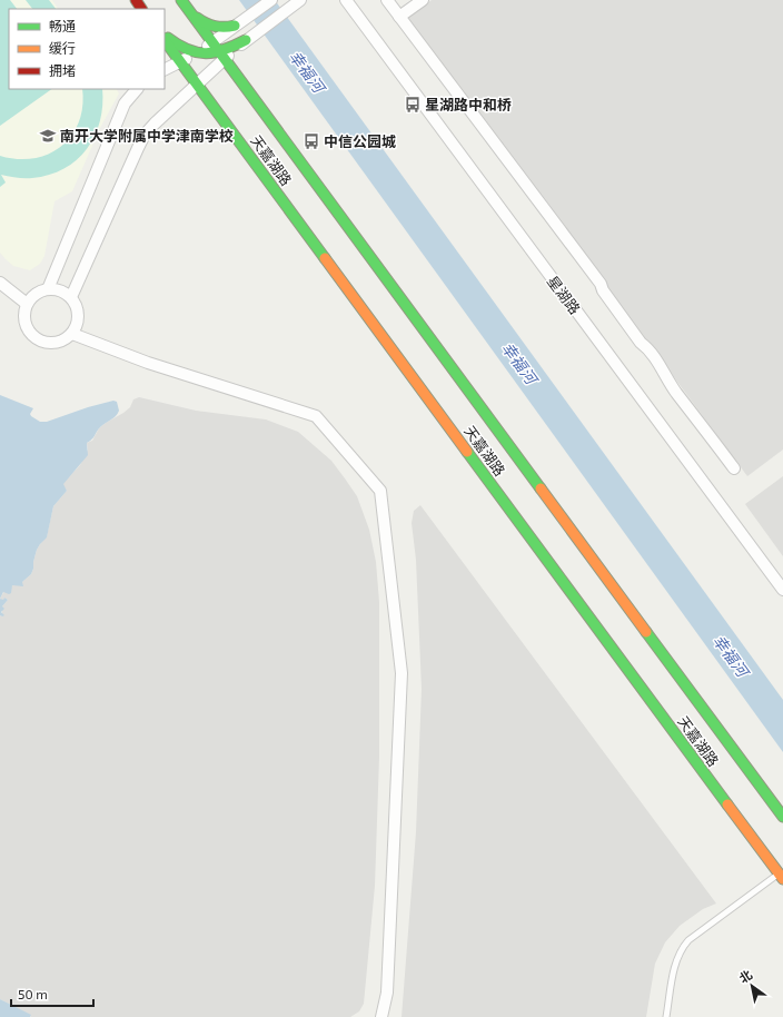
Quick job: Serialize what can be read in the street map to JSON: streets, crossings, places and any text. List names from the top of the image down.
{
  "streets": {
    "street": ["天嘉湖路", "星湖路"]
  },
  "water": ["幸福河"],
  "places": {
    "bus stop": ["星湖路中和桥", "中信公园城"],
    "school or university": ["南开大学附属中学津南学校"]
  },
  "legend": ["畅通", "缓行", "拥堵"],
  "scale_bar": "50 m",
  "north": "top left"
}
